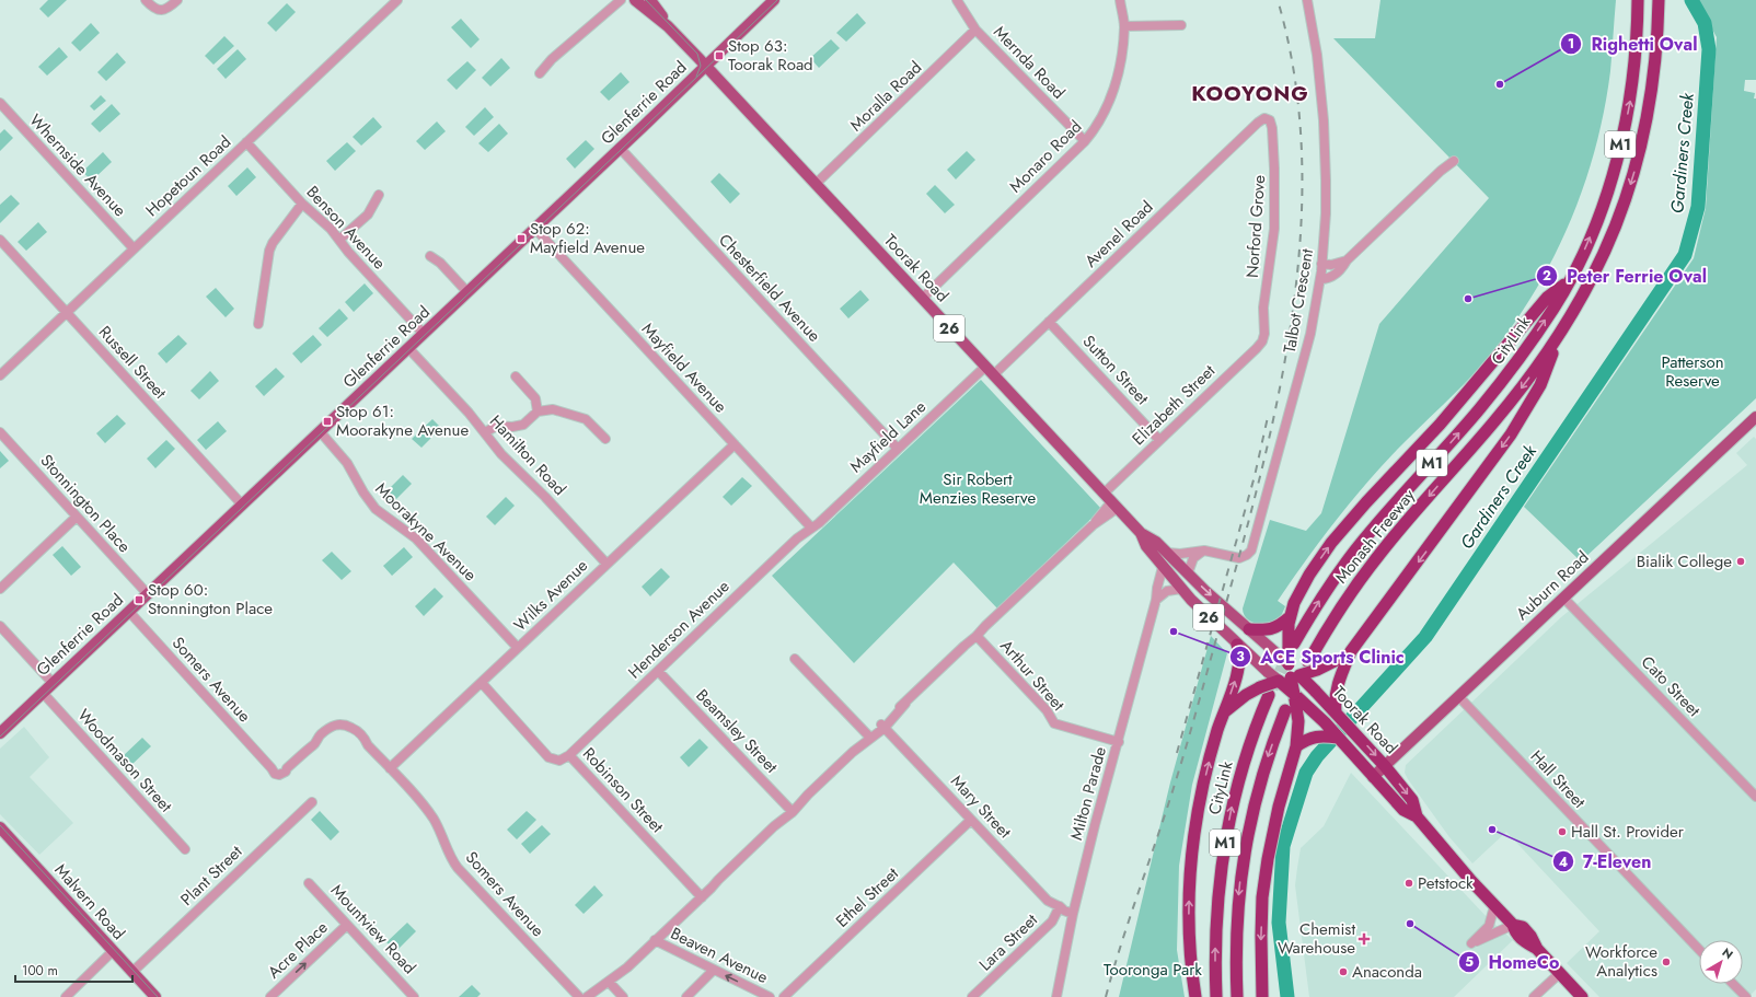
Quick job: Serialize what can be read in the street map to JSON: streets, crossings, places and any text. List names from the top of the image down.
{
  "streets": {
    "highway": [
      "M1",
      "Toorak Road",
      "26",
      "CityLink",
      "Monash Freeway"
    ],
    "main road": ["Glenferrie Road", "Auburn Road", "Malvern Road"],
    "street": [
      "Mernda Road",
      "Moralla Road",
      "Monaro Road",
      "Whernside Avenue",
      "Hopetoun Road",
      "Norford Grove",
      "Benson Avenue",
      "Avenel Road",
      "Chesterfield Avenue",
      "Talbot Crescent",
      "Russell Street",
      "Mayfield Avenue",
      "Sutton Street",
      "Elizabeth Street",
      "Mayfield Lane",
      "Hamilton Road",
      "Stonnington Place",
      "Moorakyne Avenue",
      "Wilks Avenue",
      "Henderson Avenue",
      "Arthur Street",
      "Somers Avenue",
      "Cato Street",
      "Beamsley Street",
      "Woodmason Street",
      "Hall Street",
      "Robinson Street",
      "Milton Parade",
      "Mary Street",
      "Plant Street",
      "Ethel Street",
      "Mountview Road",
      "Lara Street",
      "Acre Place",
      "Beaven Avenue"
    ]
  },
  "crossings": [
    ["Mernda Road", "Moralla Road"],
    ["Mernda Road", "Monaro Road"],
    ["Moralla Road", "Toorak Road"],
    ["Glenferrie Road", "Benson Avenue"],
    ["Glenferrie Road", "Toorak Road"],
    ["Glenferrie Road", "Chesterfield Avenue"],
    ["Glenferrie Road", "Russell Street"],
    ["Glenferrie Road", "Mayfield Avenue"],
    ["Glenferrie Road", "Hamilton Road"],
    ["Glenferrie Road", "Stonnington Place"],
    ["Glenferrie Road", "Moorakyne Avenue"],
    ["Glenferrie Road", "Somers Avenue"],
    ["Glenferrie Road", "Woodmason Street"],
    ["M1", "Monash Freeway"],
    ["Monaro Road", "Toorak Road"],
    ["Whernside Avenue", "Hopetoun Road"],
    ["Hopetoun Road", "Benson Avenue"],
    ["Hopetoun Road", "Russell Street"],
    ["Norford Grove", "Avenel Road"],
    ["Norford Grove", "Elizabeth Street"],
    ["Avenel Road", "Toorak Road"],
    ["Avenel Road", "Sutton Street"],
    ["Toorak Road", "Talbot Crescent"],
    ["Toorak Road", "Elizabeth Street"],
    ["Toorak Road", "Mayfield Lane"],
    ["Toorak Road", "Auburn Road"],
    ["Toorak Road", "Milton Parade"],
    ["Chesterfield Avenue", "Mayfield Lane"],
    ["Mayfield Avenue", "Mayfield Lane"],
    ["Mayfield Avenue", "Wilks Avenue"],
    ["Mayfield Avenue", "Henderson Avenue"],
    ["Sutton Street", "Elizabeth Street"],
    ["Mayfield Lane", "Henderson Avenue"],
    ["Hamilton Road", "Wilks Avenue"],
    ["Moorakyne Avenue", "Wilks Avenue"],
    ["Auburn Road", "Cato Street"],
    ["Auburn Road", "Hall Street"],
    ["Wilks Avenue", "Somers Avenue"],
    ["Wilks Avenue", "Robinson Street"],
    ["Henderson Avenue", "Beamsley Street"],
    ["Henderson Avenue", "Robinson Street"],
    ["Arthur Street", "Milton Parade"],
    ["Mary Street", "Ethel Street"],
    ["Mary Street", "Lara Street"],
    ["Plant Street", "Malvern Road"],
    ["Mountview Road", "Acre Place"]
  ],
  "one_way": ["Acre Place", "Beaven Avenue"],
  "districts": ["KOOYONG"],
  "water": ["Gardiners Creek"],
  "parks": ["Patterson Reserve", "Sir Robert Menzies Reserve", "Tooronga Park"],
  "places": {
    "transit": [
      "Stop 63: Toorak Road",
      "Stop 62: Mayfield Avenue",
      "Stop 61: Moorakyne Avenue",
      "Stop 60: Stonnington Place"
    ],
    "other": [
      "Righetti Oval",
      "Peter Ferrie Oval",
      "Bialik College",
      "ACE Sports Clinic",
      "7-Eleven",
      "Hall St. Provider",
      "Petstock",
      "HomeCo",
      "Workforce Analytics",
      "Anaconda"
    ],
    "health": ["Chemist Warehouse"]
  },
  "scale_bar": "100 m",
  "north": "top right"
}
